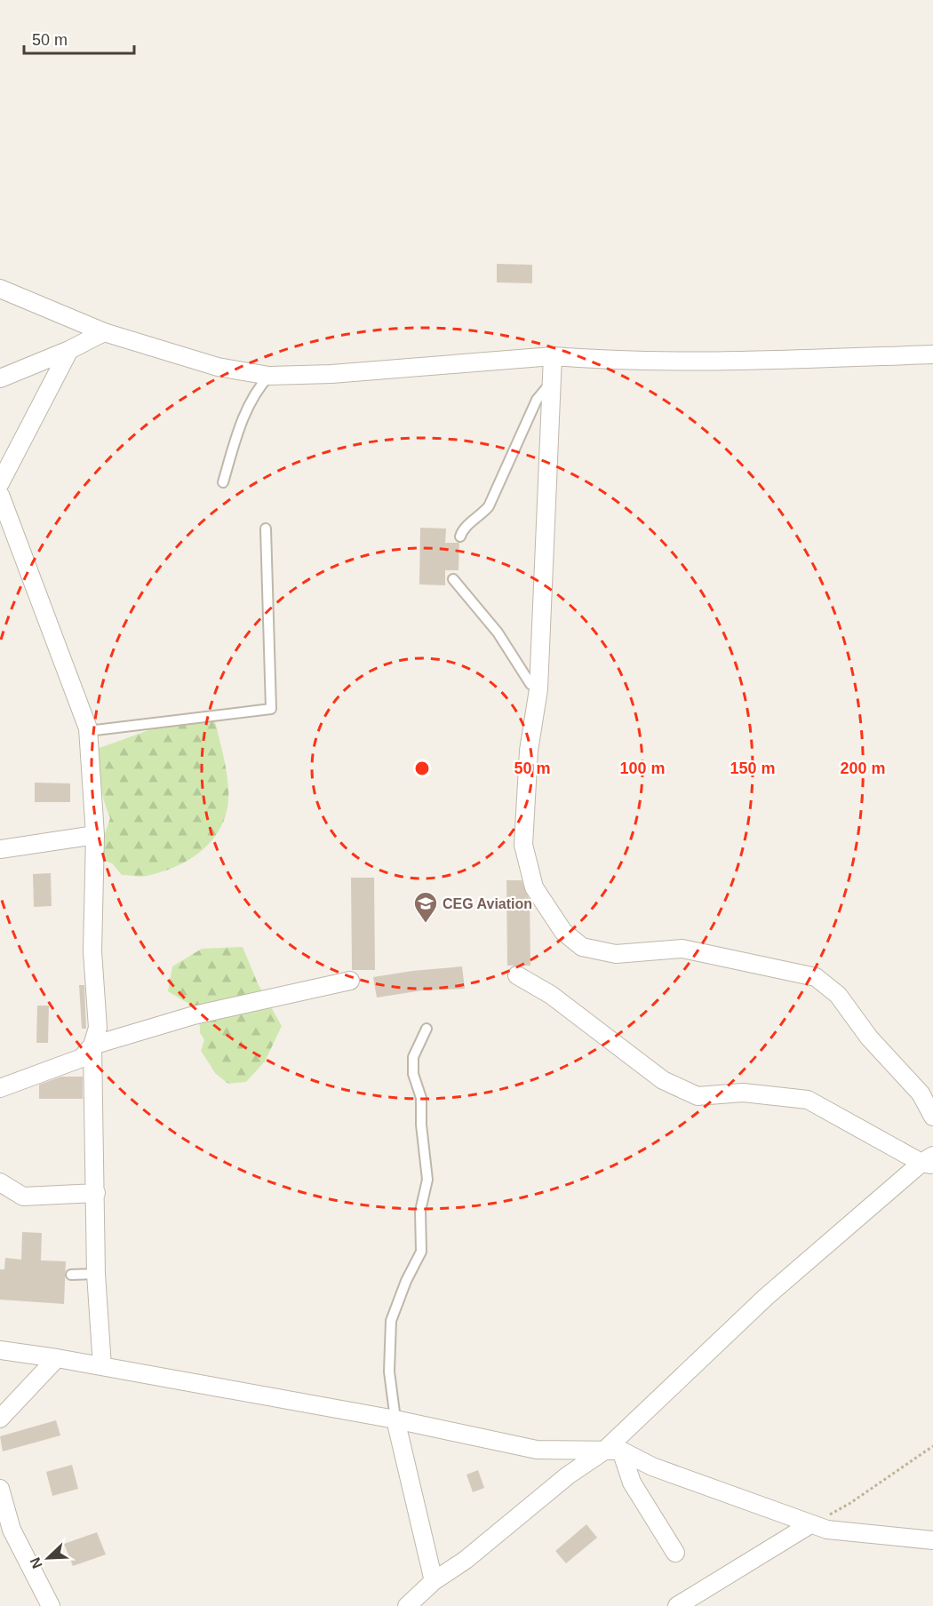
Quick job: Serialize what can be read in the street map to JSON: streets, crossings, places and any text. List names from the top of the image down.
{
  "places": {
    "school or university": ["CEG Aviation"]
  },
  "scale_bar": "50 m",
  "north": "bottom left",
  "rings": [
    "50 m",
    "100 m",
    "150 m",
    "200 m"
  ]
}
